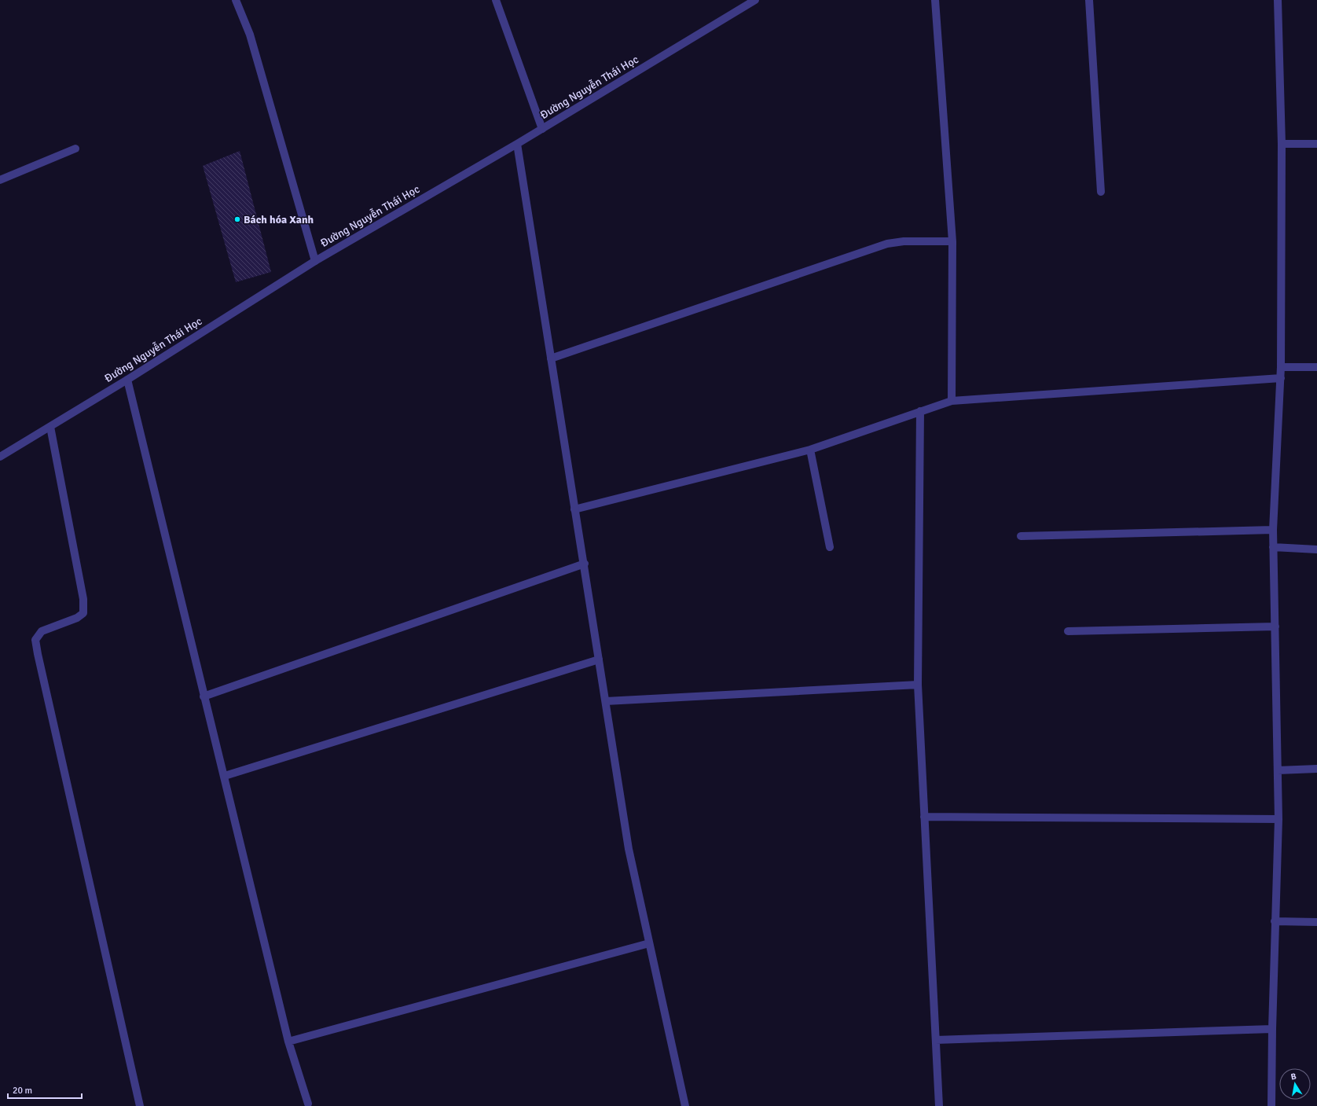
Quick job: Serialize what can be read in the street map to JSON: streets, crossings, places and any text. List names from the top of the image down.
{
  "streets": {
    "street": ["Đường Nguyễn Thái Học"]
  },
  "places": ["Bách hóa Xanh"],
  "scale_bar": "20 m",
  "north": "top"
}
